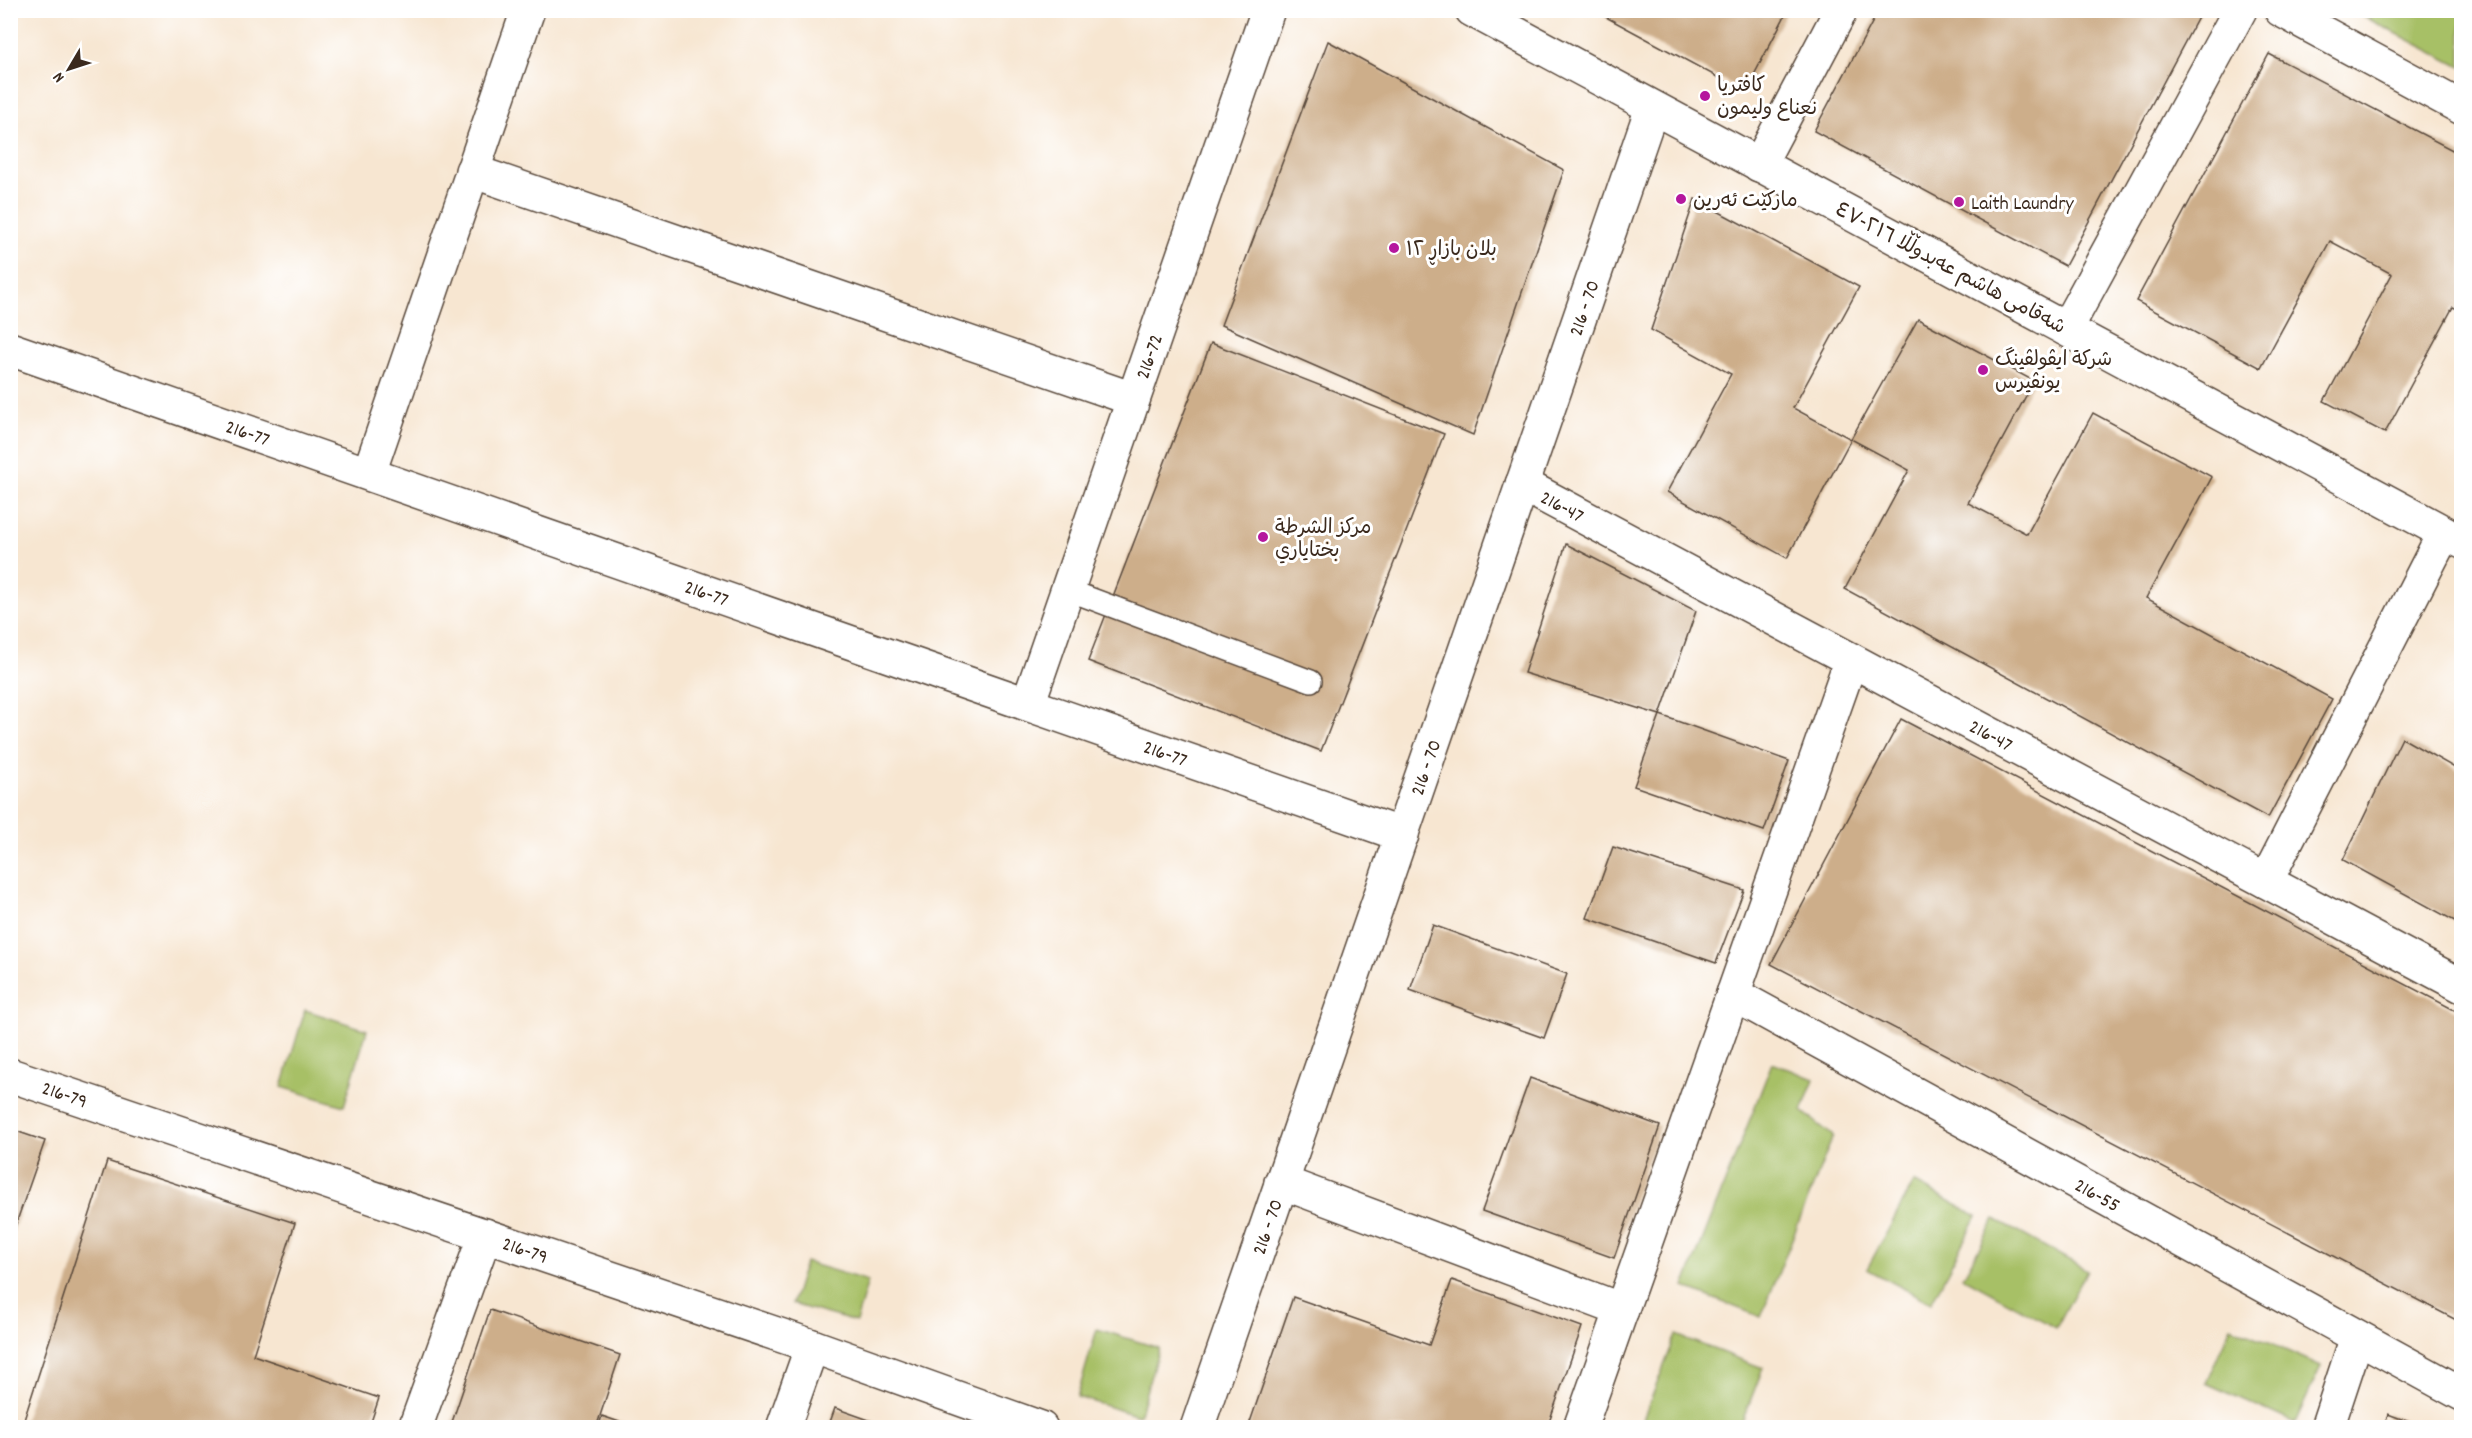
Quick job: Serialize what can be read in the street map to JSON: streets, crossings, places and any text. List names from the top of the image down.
{
  "streets": {
    "street": [
      "شەقامی هاشم عەبدوڵڵا ٢١٦-٤٧",
      "216 - 70",
      "216-72",
      "216-77",
      "216-47",
      "216-79",
      "216-55"
    ]
  },
  "crossings": [
    ["شەقامی هاشم عەبدوڵڵا ٢١٦-٤٧", "216 - 70"],
    ["216 - 70", "216-77"],
    ["216 - 70", "216-47"],
    ["216-72", "216-77"]
  ],
  "places": [
    "كافتريا نعناع وليمون",
    "مارکێت ئەرین",
    "Laith Laundry",
    "بلان بازاڕ ١٢",
    "شركة ايڤولڤينگ يونڤيرس",
    "مركز الشرطة بختاياري"
  ],
  "north": "bottom left"
}
